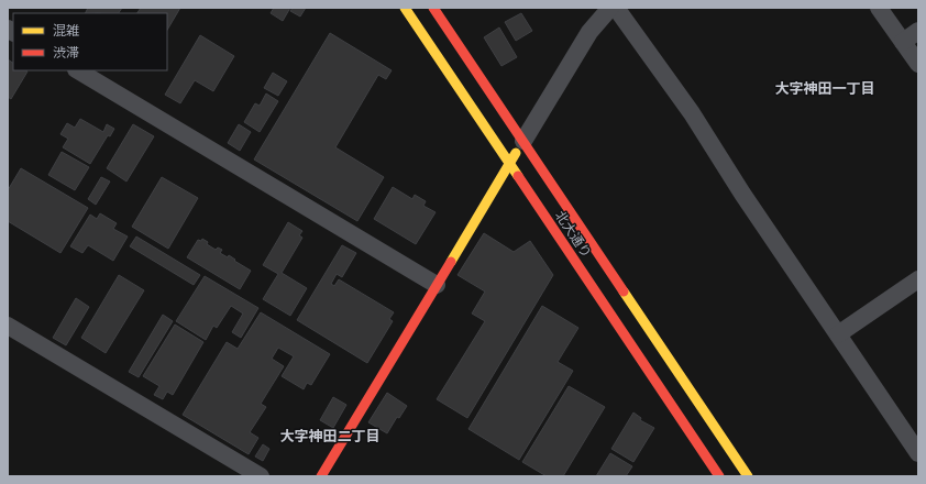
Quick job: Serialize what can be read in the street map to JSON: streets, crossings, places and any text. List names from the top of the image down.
{
  "streets": {
    "street": ["北大通り"]
  },
  "districts": ["大字神田一丁目", "大字神田二丁目"],
  "legend": ["混雑", "渋滞"]
}
